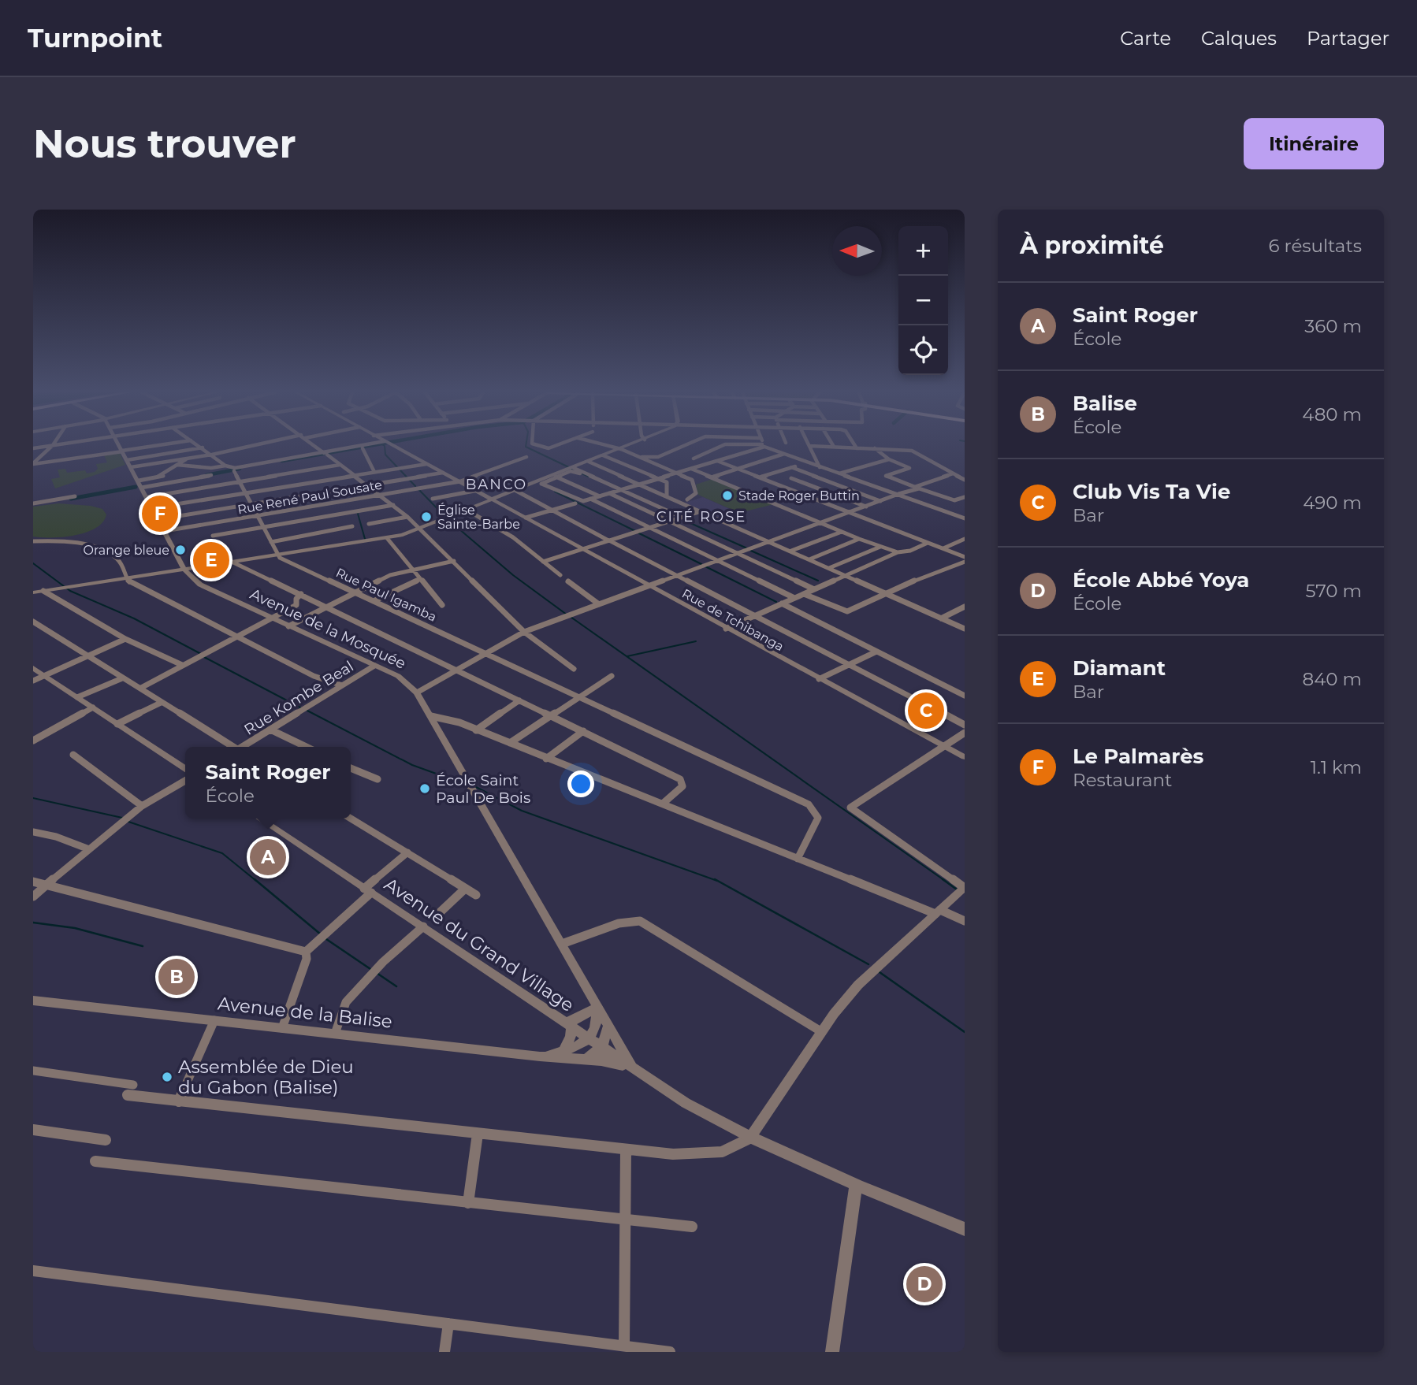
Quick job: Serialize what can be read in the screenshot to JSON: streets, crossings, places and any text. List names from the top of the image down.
{
  "streets": {
    "street": [
      "Rue René Paul Sousate",
      "Rue Paul Igamba",
      "Rue de Tchibanga",
      "Avenue de la Mosquée",
      "Rue Kombe Beal",
      "Avenue du Grand Village",
      "Avenue de la Balise"
    ]
  },
  "crossings": [
    ["Rue René Paul Sousate", "Rue de Tchibanga"],
    ["Rue René Paul Sousate", "Avenue de la Mosquée"],
    ["Avenue de la Mosquée", "Rue Kombe Beal"],
    ["Avenue de la Mosquée", "Avenue du Grand Village"],
    ["Avenue de la Mosquée", "Avenue de la Balise"],
    ["Avenue du Grand Village", "Avenue de la Balise"]
  ],
  "districts": ["BANCO", "CITÉ ROSE"],
  "places": [
    "Stade Roger Buttin",
    "Église Sainte-Barbe",
    "Orange bleue",
    "École Saint Paul De Bois",
    "Assemblée de Dieu du Gabon (Balise)"
  ],
  "north": "left",
  "page": {
    "header": "Turnpoint",
    "nav": ["Carte", "Calques", "Partager"],
    "buttons": "Itinéraire",
    "title": "Nous trouver",
    "heading": ["À proximité", "6 résultats"],
    "map_buttons": ["+", "−"],
    "list": [
      {
        "mark": "A",
        "name": "Saint Roger",
        "note": "École",
        "value": "360 m"
      },
      {
        "mark": "B",
        "name": "Balise",
        "note": "École",
        "value": "480 m"
      },
      {
        "mark": "C",
        "name": "Club Vis Ta Vie",
        "note": "Bar",
        "value": "490 m"
      },
      {
        "mark": "D",
        "name": "École Abbé Yoya",
        "note": "École",
        "value": "570 m"
      },
      {
        "mark": "E",
        "name": "Diamant",
        "note": "Bar",
        "value": "840 m"
      },
      {
        "mark": "F",
        "name": "Le Palmarès",
        "note": "Restaurant",
        "value": "1.1 km"
      }
    ],
    "pins": [
      "F",
      "E",
      "C",
      "A",
      "B",
      "D"
    ],
    "popup": ["Saint Roger", "École"]
  }
}
